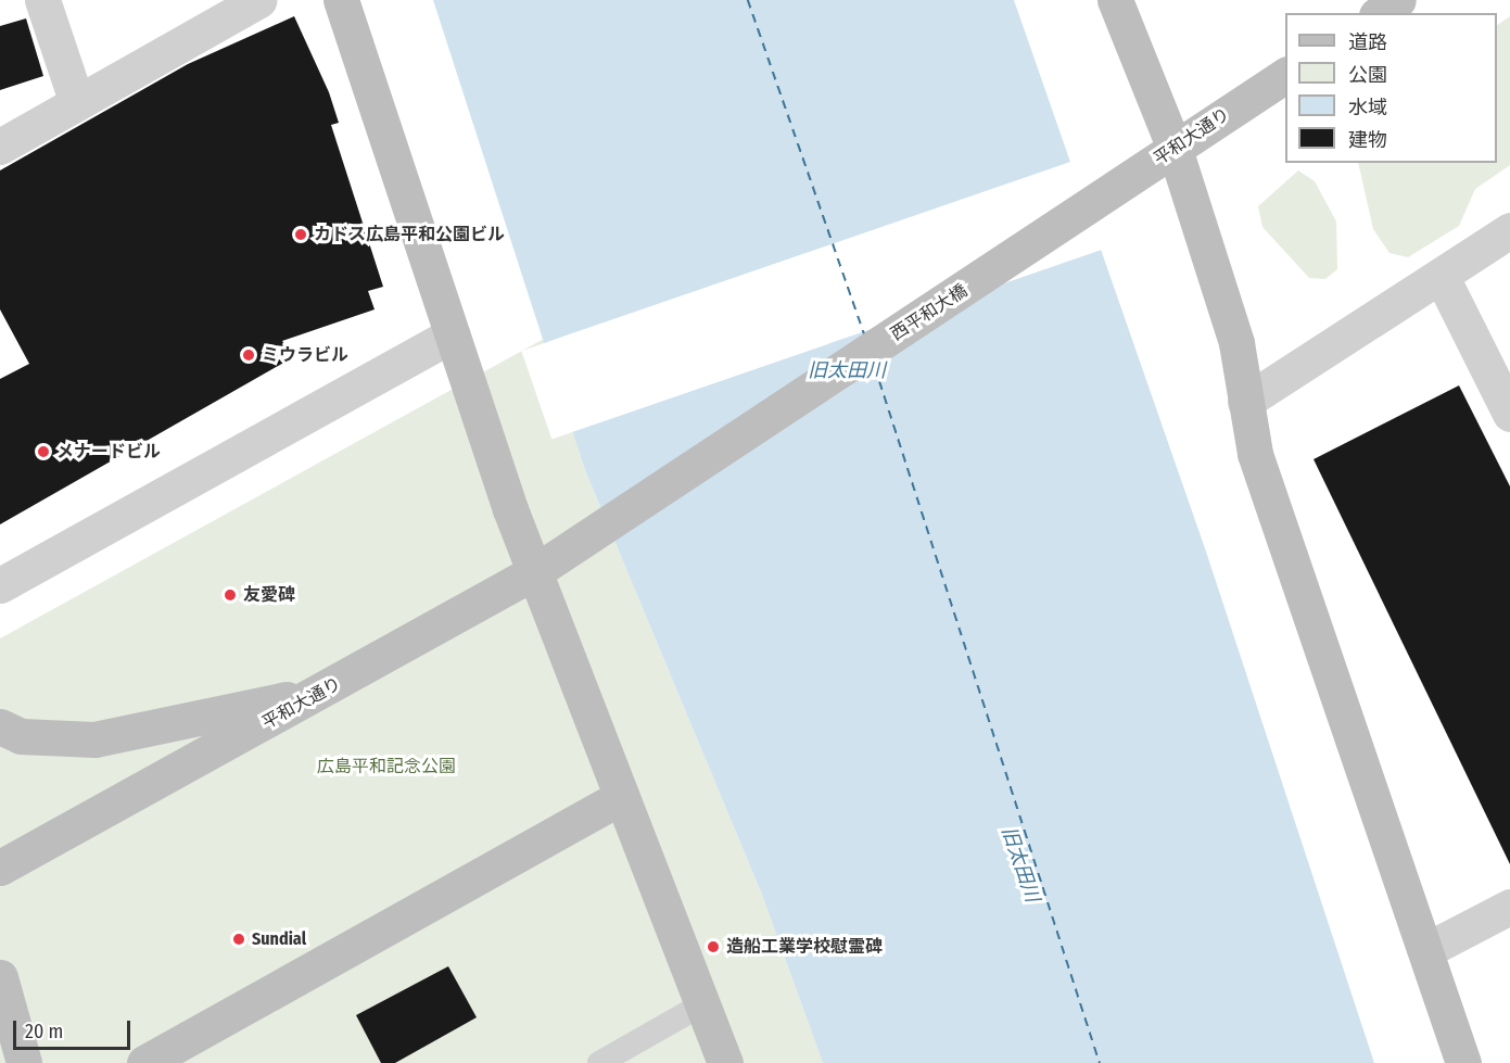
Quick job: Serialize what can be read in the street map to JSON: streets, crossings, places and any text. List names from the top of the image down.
{
  "streets": {
    "street": ["平和大通り", "西平和大橋"]
  },
  "crossings": [
    ["平和大通り", "西平和大橋"]
  ],
  "water": ["旧太田川"],
  "parks": ["広島平和記念公園"],
  "places": [
    "カドス広島平和公園ビル",
    "ミウラビル",
    "メナードビル",
    "友愛碑",
    "Sundial",
    "造船工業学校慰霊碑"
  ],
  "legend": [
    "道路",
    "公園",
    "水域",
    "建物"
  ],
  "scale_bar": "20 m"
}
